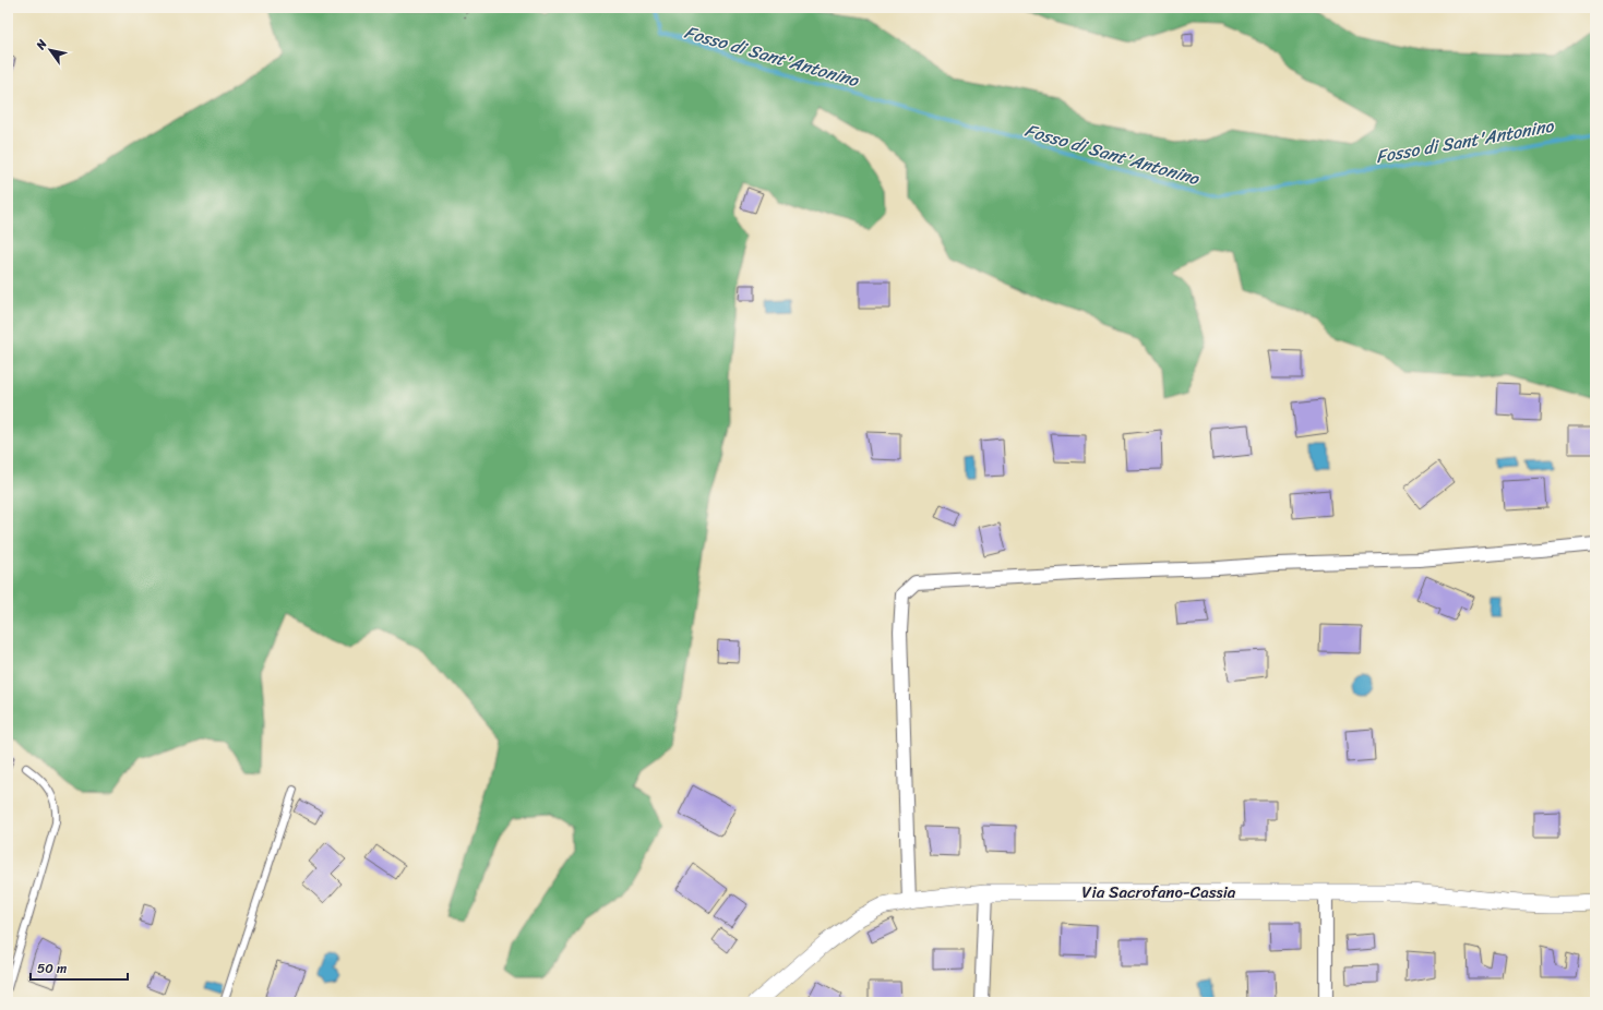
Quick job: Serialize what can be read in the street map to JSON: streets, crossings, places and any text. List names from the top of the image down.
{
  "streets": {
    "street": ["Via Sacrofano-Cassia"]
  },
  "water": ["Fosso di Sant'Antonino"],
  "scale_bar": "50 m",
  "north": "top left"
}
